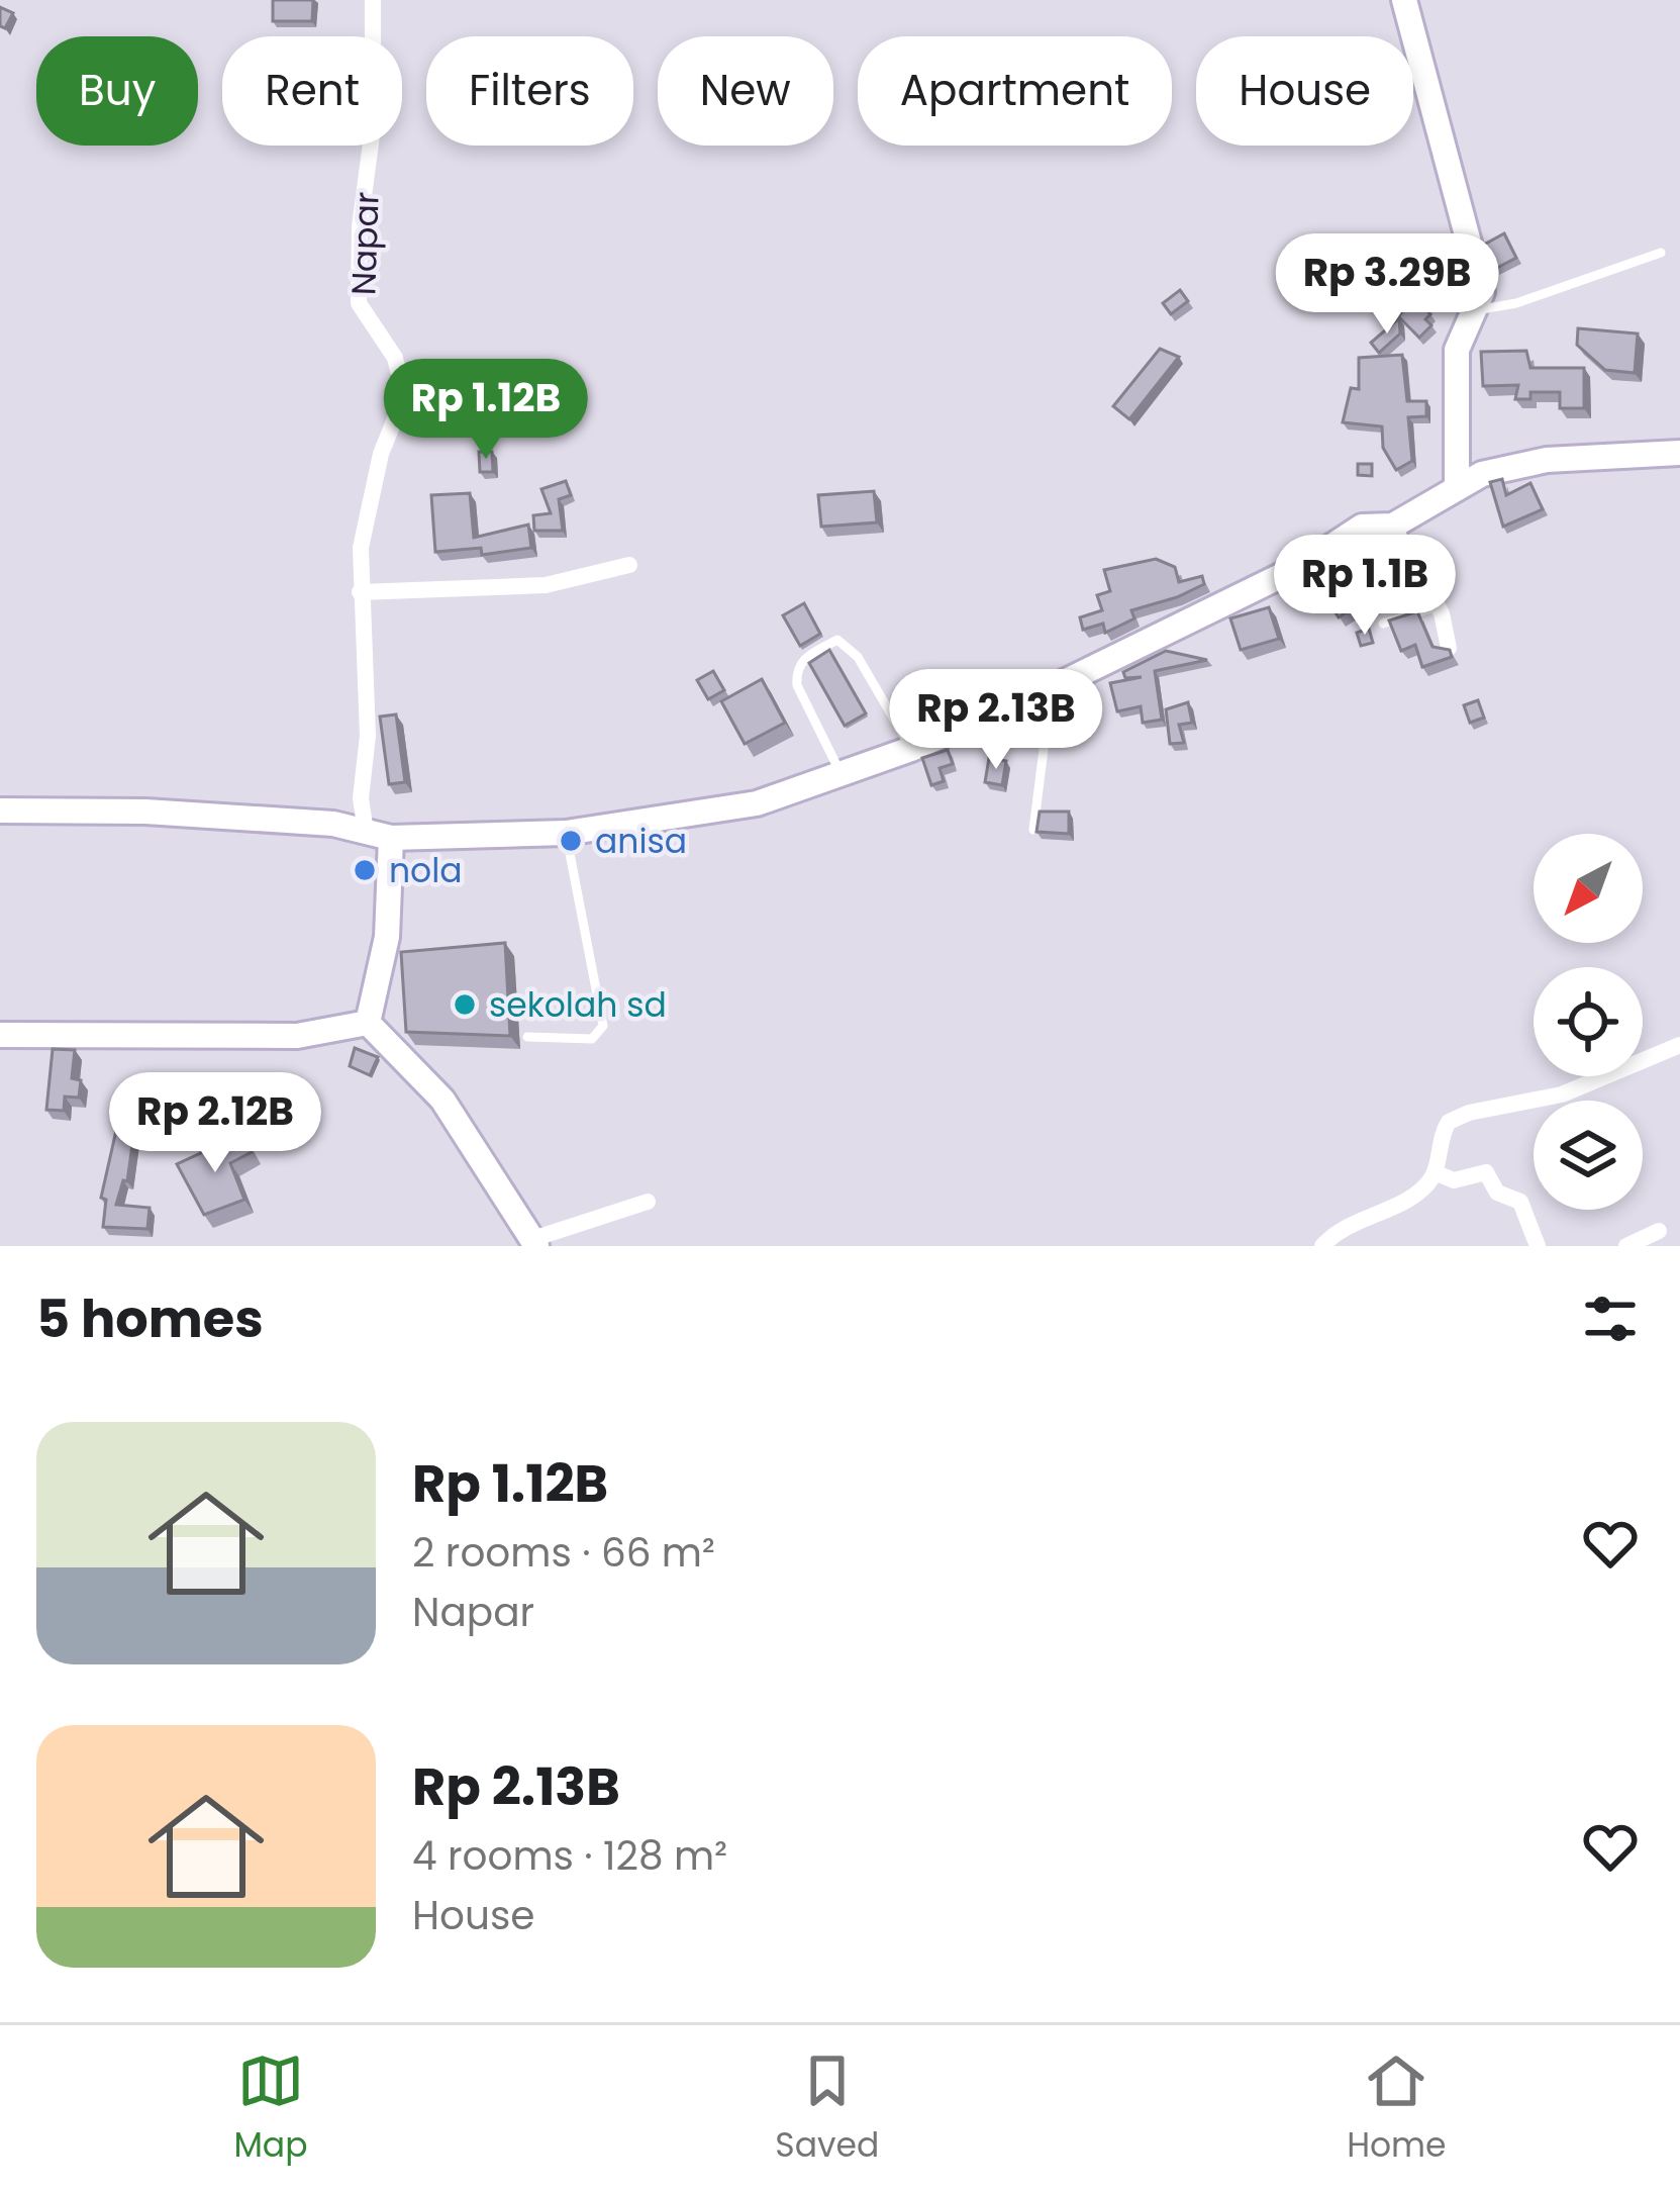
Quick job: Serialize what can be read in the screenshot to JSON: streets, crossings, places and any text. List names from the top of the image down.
{
  "streets": {
    "street": ["Napar"]
  },
  "places": ["anisa", "nola", "sekolah sd"],
  "north": "bottom left",
  "page": {
    "chip": [
      "Buy",
      "Rent",
      "Filters",
      "New",
      "Apartment",
      "House"
    ],
    "price": [
      "Rp 3.29B",
      "Rp 1.12B",
      "Rp 1.1B",
      "Rp 2.13B",
      "Rp 2.12B"
    ],
    "heading": "5 homes",
    "list": [
      {
        "name": "Rp 1.12B",
        "note": "2 rooms · 66 m² · Napar"
      },
      {
        "name": "Rp 2.13B",
        "note": "4 rooms · 128 m² · House"
      }
    ],
    "tabs": ["Map", "Saved", "Home"]
  }
}
